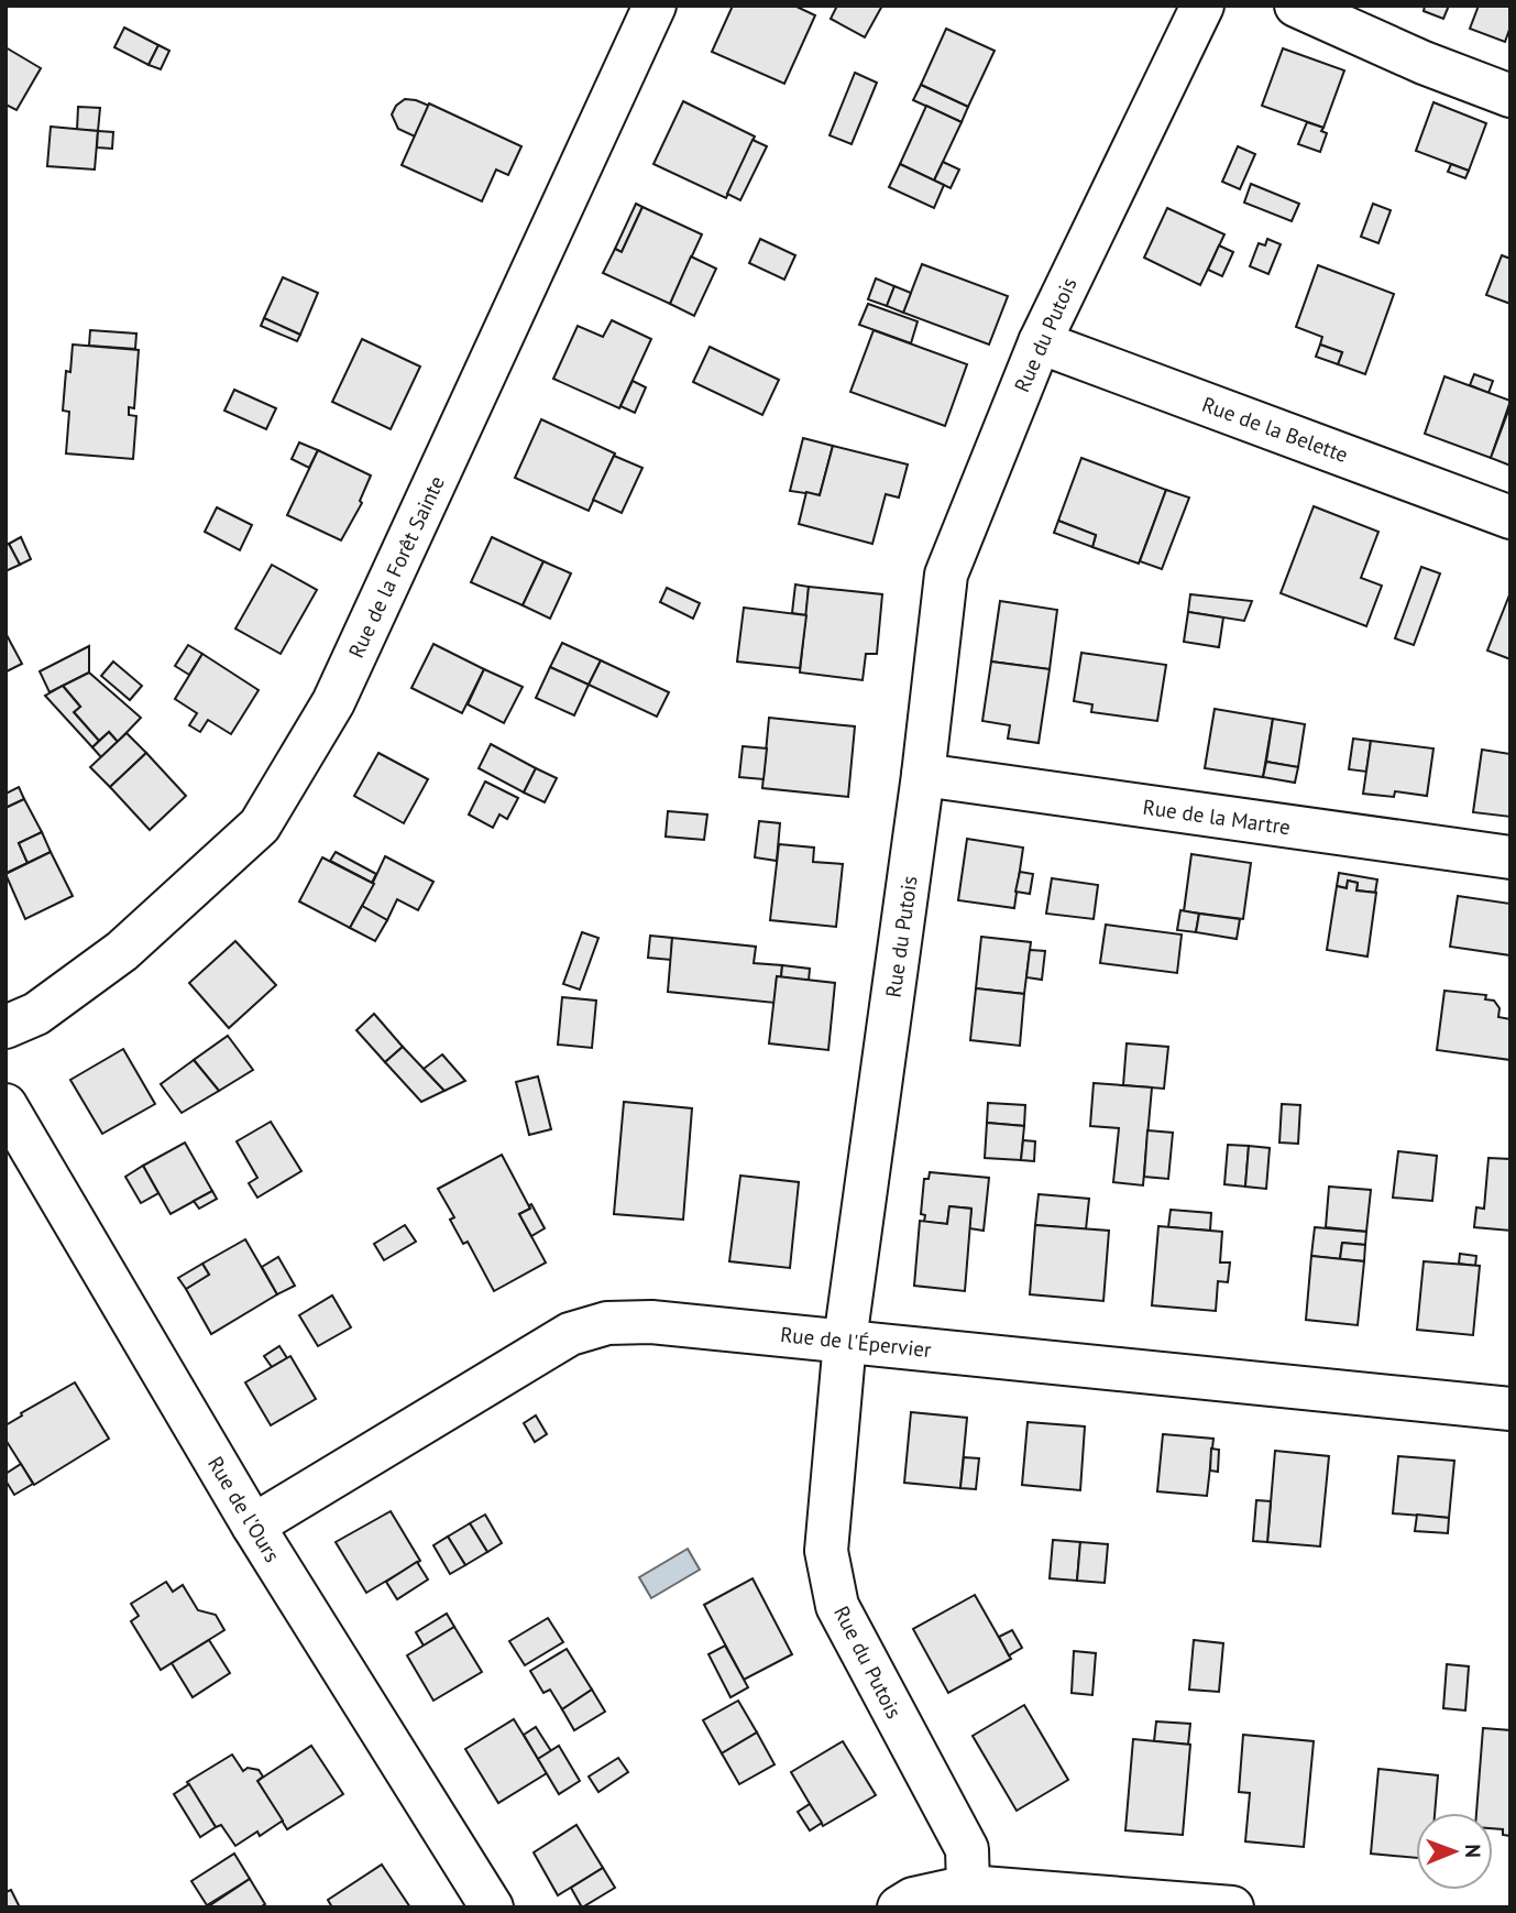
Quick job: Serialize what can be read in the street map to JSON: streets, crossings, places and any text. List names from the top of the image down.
{
  "streets": {
    "street": [
      "Rue du Putois",
      "Rue de la Belette",
      "Rue de la Forêt Sainte",
      "Rue de la Martre",
      "Rue de l'Épervier",
      "Rue de l'Ours"
    ]
  },
  "crossings": [
    ["Rue du Putois", "Rue de la Belette"],
    ["Rue du Putois", "Rue de la Martre"],
    ["Rue du Putois", "Rue de l'Épervier"],
    ["Rue de l'Épervier", "Rue de l'Ours"]
  ],
  "north": "right"
}
